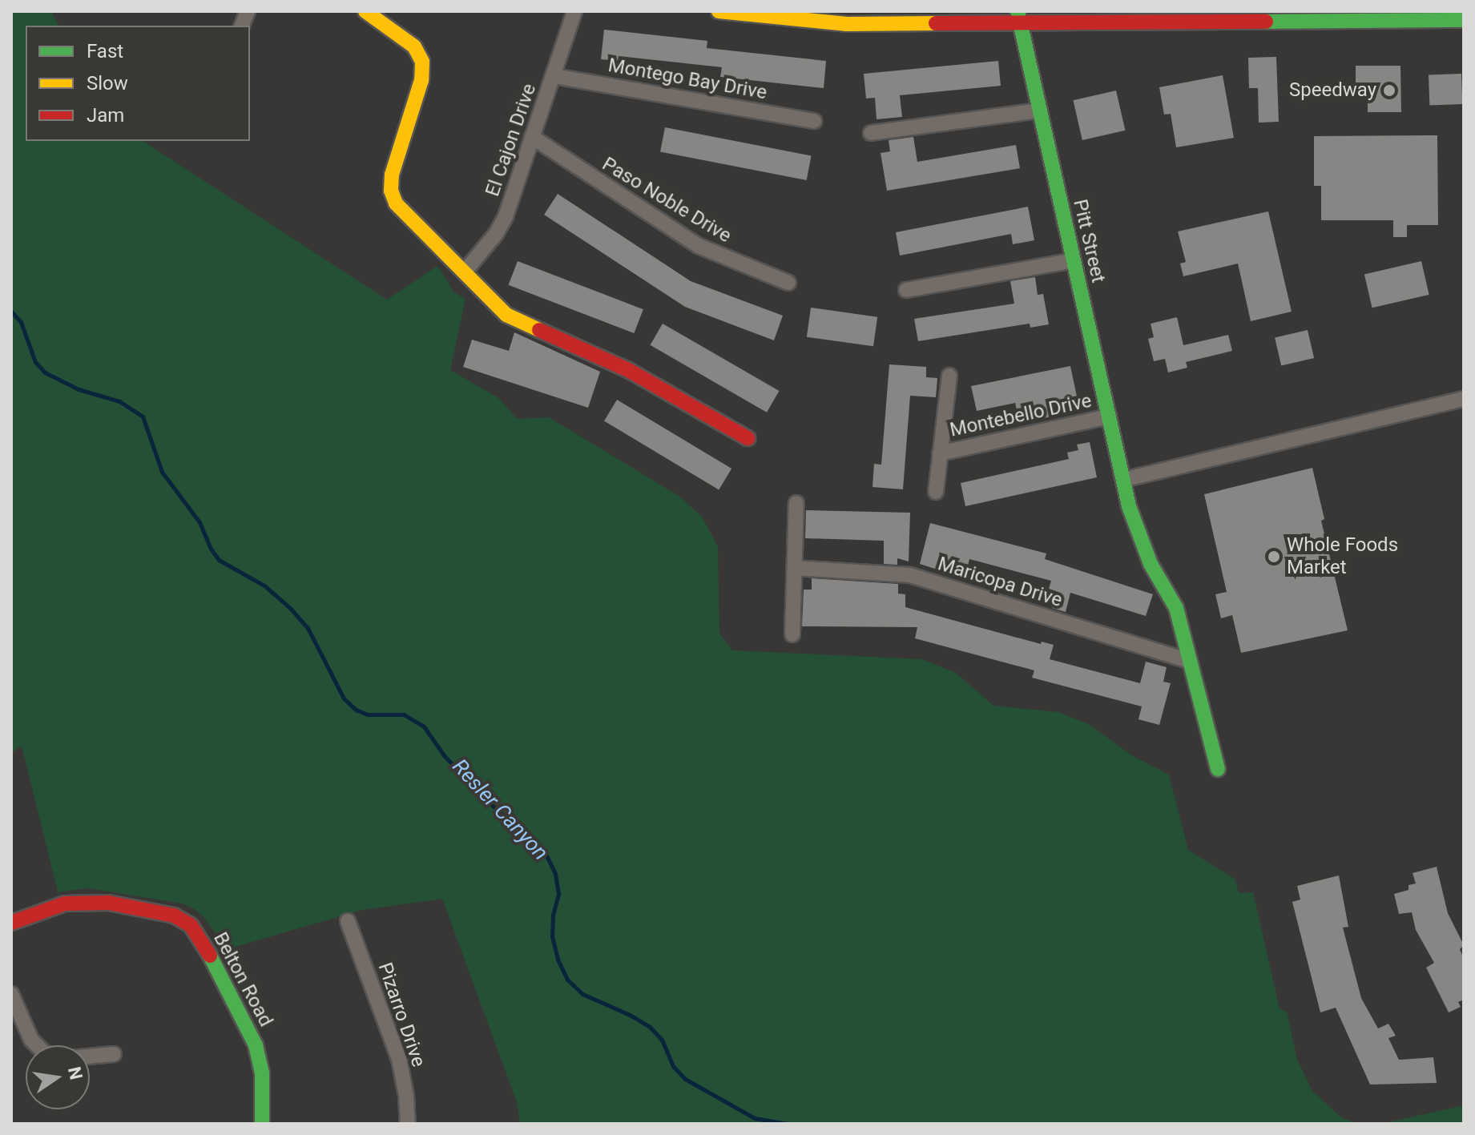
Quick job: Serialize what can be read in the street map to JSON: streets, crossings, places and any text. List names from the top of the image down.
{
  "streets": {
    "street": [
      "Montego Bay Drive",
      "El Cajon Drive",
      "Paso Noble Drive",
      "Pitt Street",
      "Montebello Drive",
      "Maricopa Drive",
      "Belton Road",
      "Pizarro Drive"
    ]
  },
  "crossings": [
    ["Montego Bay Drive", "El Cajon Drive"],
    ["El Cajon Drive", "Paso Noble Drive"],
    ["Pitt Street", "Montebello Drive"],
    ["Pitt Street", "Maricopa Drive"]
  ],
  "water": ["Resler Canyon"],
  "places": ["Speedway", "Whole Foods Market"],
  "legend": ["Fast", "Slow", "Jam"],
  "north": "right"
}
